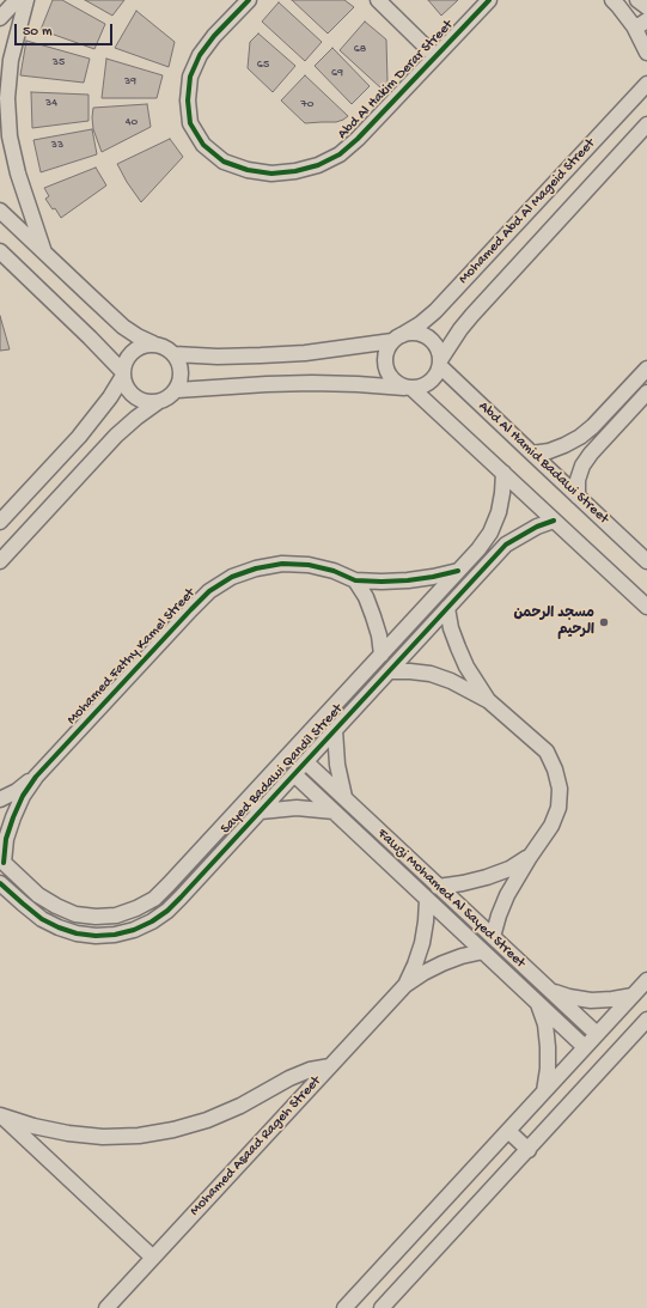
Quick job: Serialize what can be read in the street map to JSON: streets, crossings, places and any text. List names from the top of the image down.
{
  "streets": {
    "street": [
      "Abd Al Hakim Derar Street",
      "Mohamed Abd Al Mageid Street",
      "Abd Al Hamid Badawi Street",
      "Mohamed Fathy Kamel Street",
      "Sayed Badawi Qandil Street",
      "Fawzi Mohamed Al Sayed Street",
      "Mohamed Asaad Rageh Street"
    ]
  },
  "crossings": [
    ["Mohamed Abd Al Mageid Street", "Abd Al Hamid Badawi Street"],
    ["Mohamed Fathy Kamel Street", "Sayed Badawi Qandil Street"],
    ["Sayed Badawi Qandil Street", "Fawzi Mohamed Al Sayed Street"],
    ["Fawzi Mohamed Al Sayed Street", "Mohamed Asaad Rageh Street"]
  ],
  "places": ["مسجد الرحمن الرحيم"],
  "house_numbers": [
    "68",
    "35",
    "65",
    "69",
    "39",
    "34",
    "70",
    "40",
    "33"
  ],
  "scale_bar": "50 m"
}
